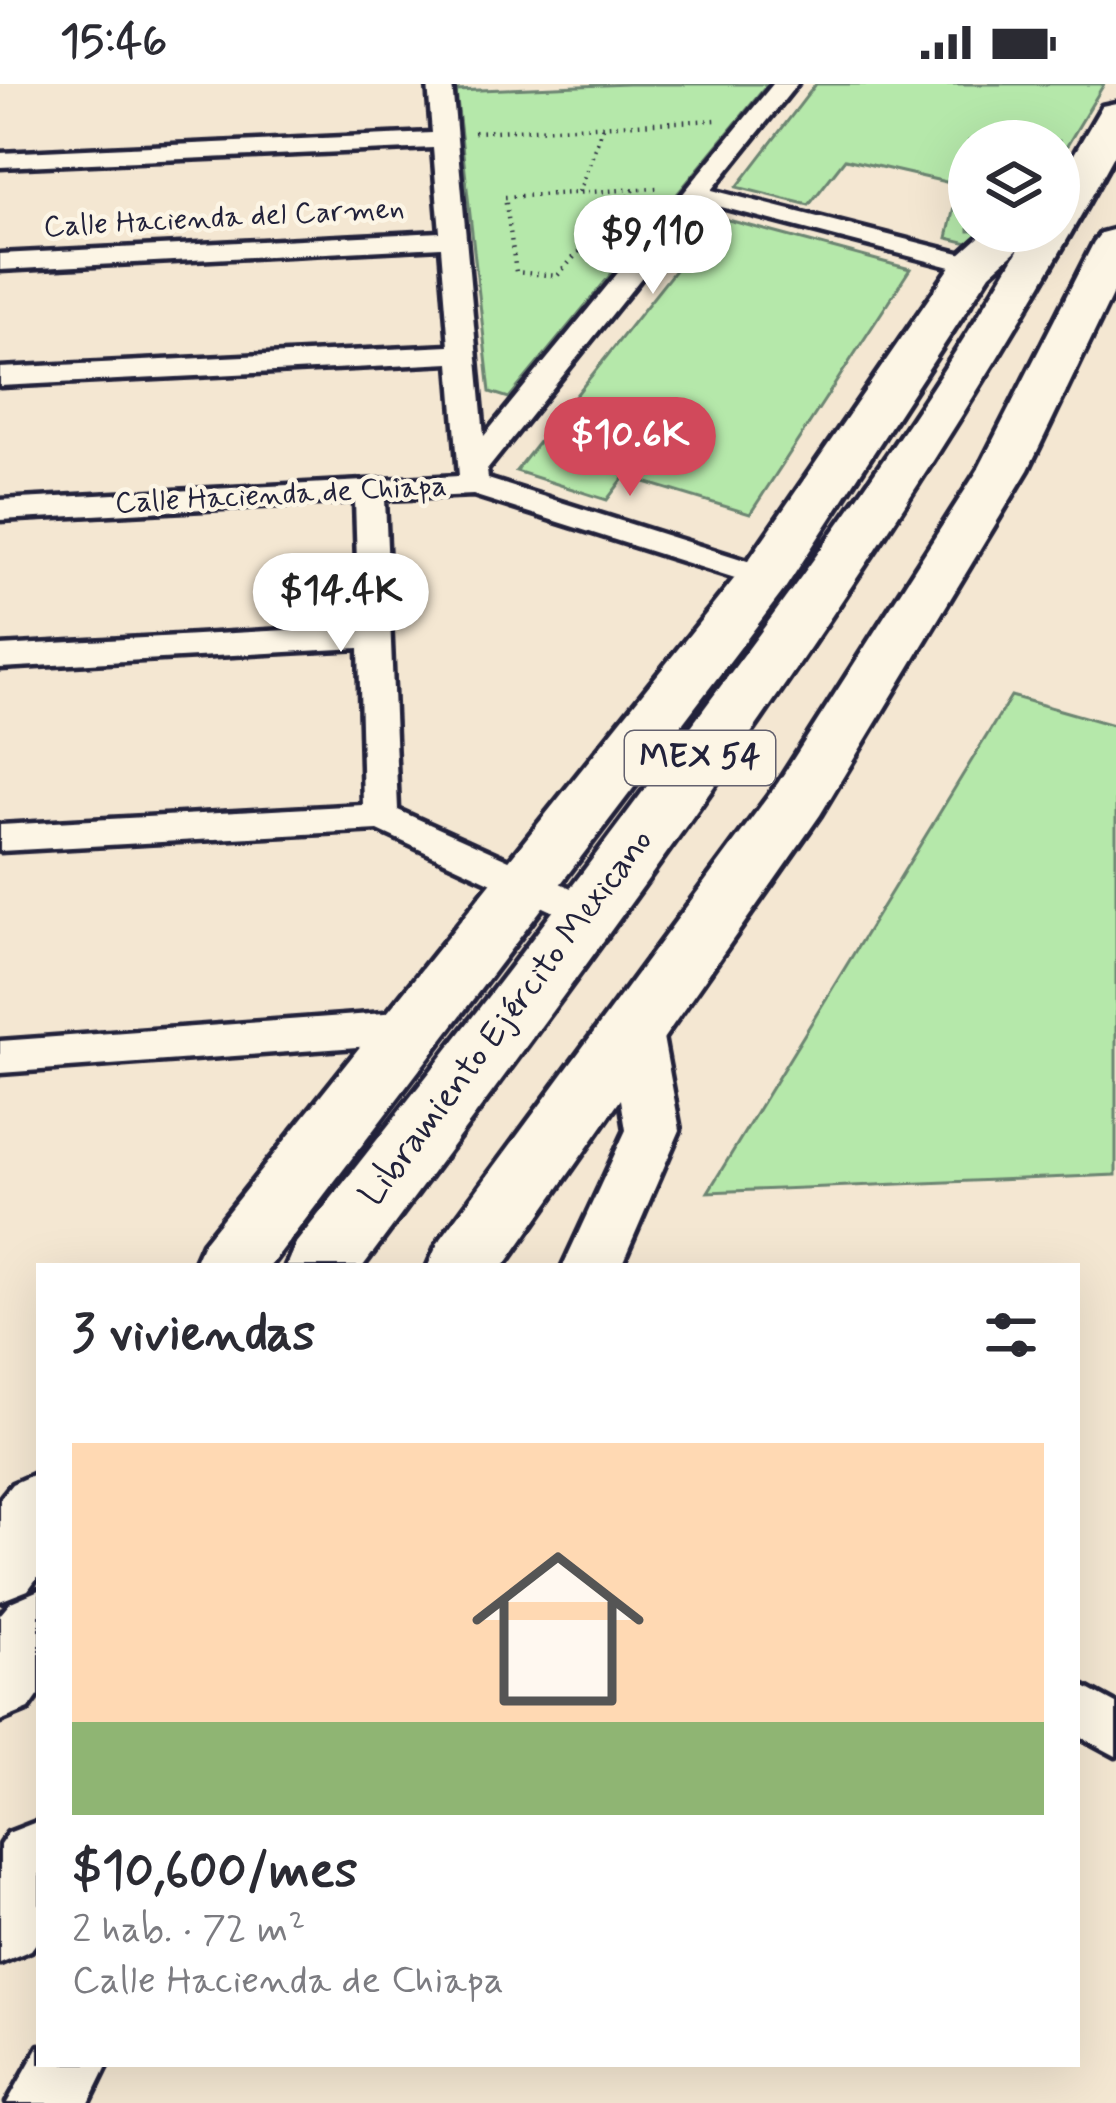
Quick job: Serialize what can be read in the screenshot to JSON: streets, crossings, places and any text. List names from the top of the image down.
{
  "streets": {
    "highway": ["MEX 54", "Libramiento Ejército Mexicano"],
    "street": ["Calle Hacienda del Carmen", "Calle Hacienda de Chiapa"]
  },
  "page": {
    "status": "15:46",
    "price": ["$9,110", "$10.6K", "$14.4K"],
    "heading": "3 viviendas",
    "list": [
      {
        "name": "$10,600/mes",
        "note": "2 hab. · 72 m² · Calle Hacienda de Chiapa"
      }
    ]
  }
}
